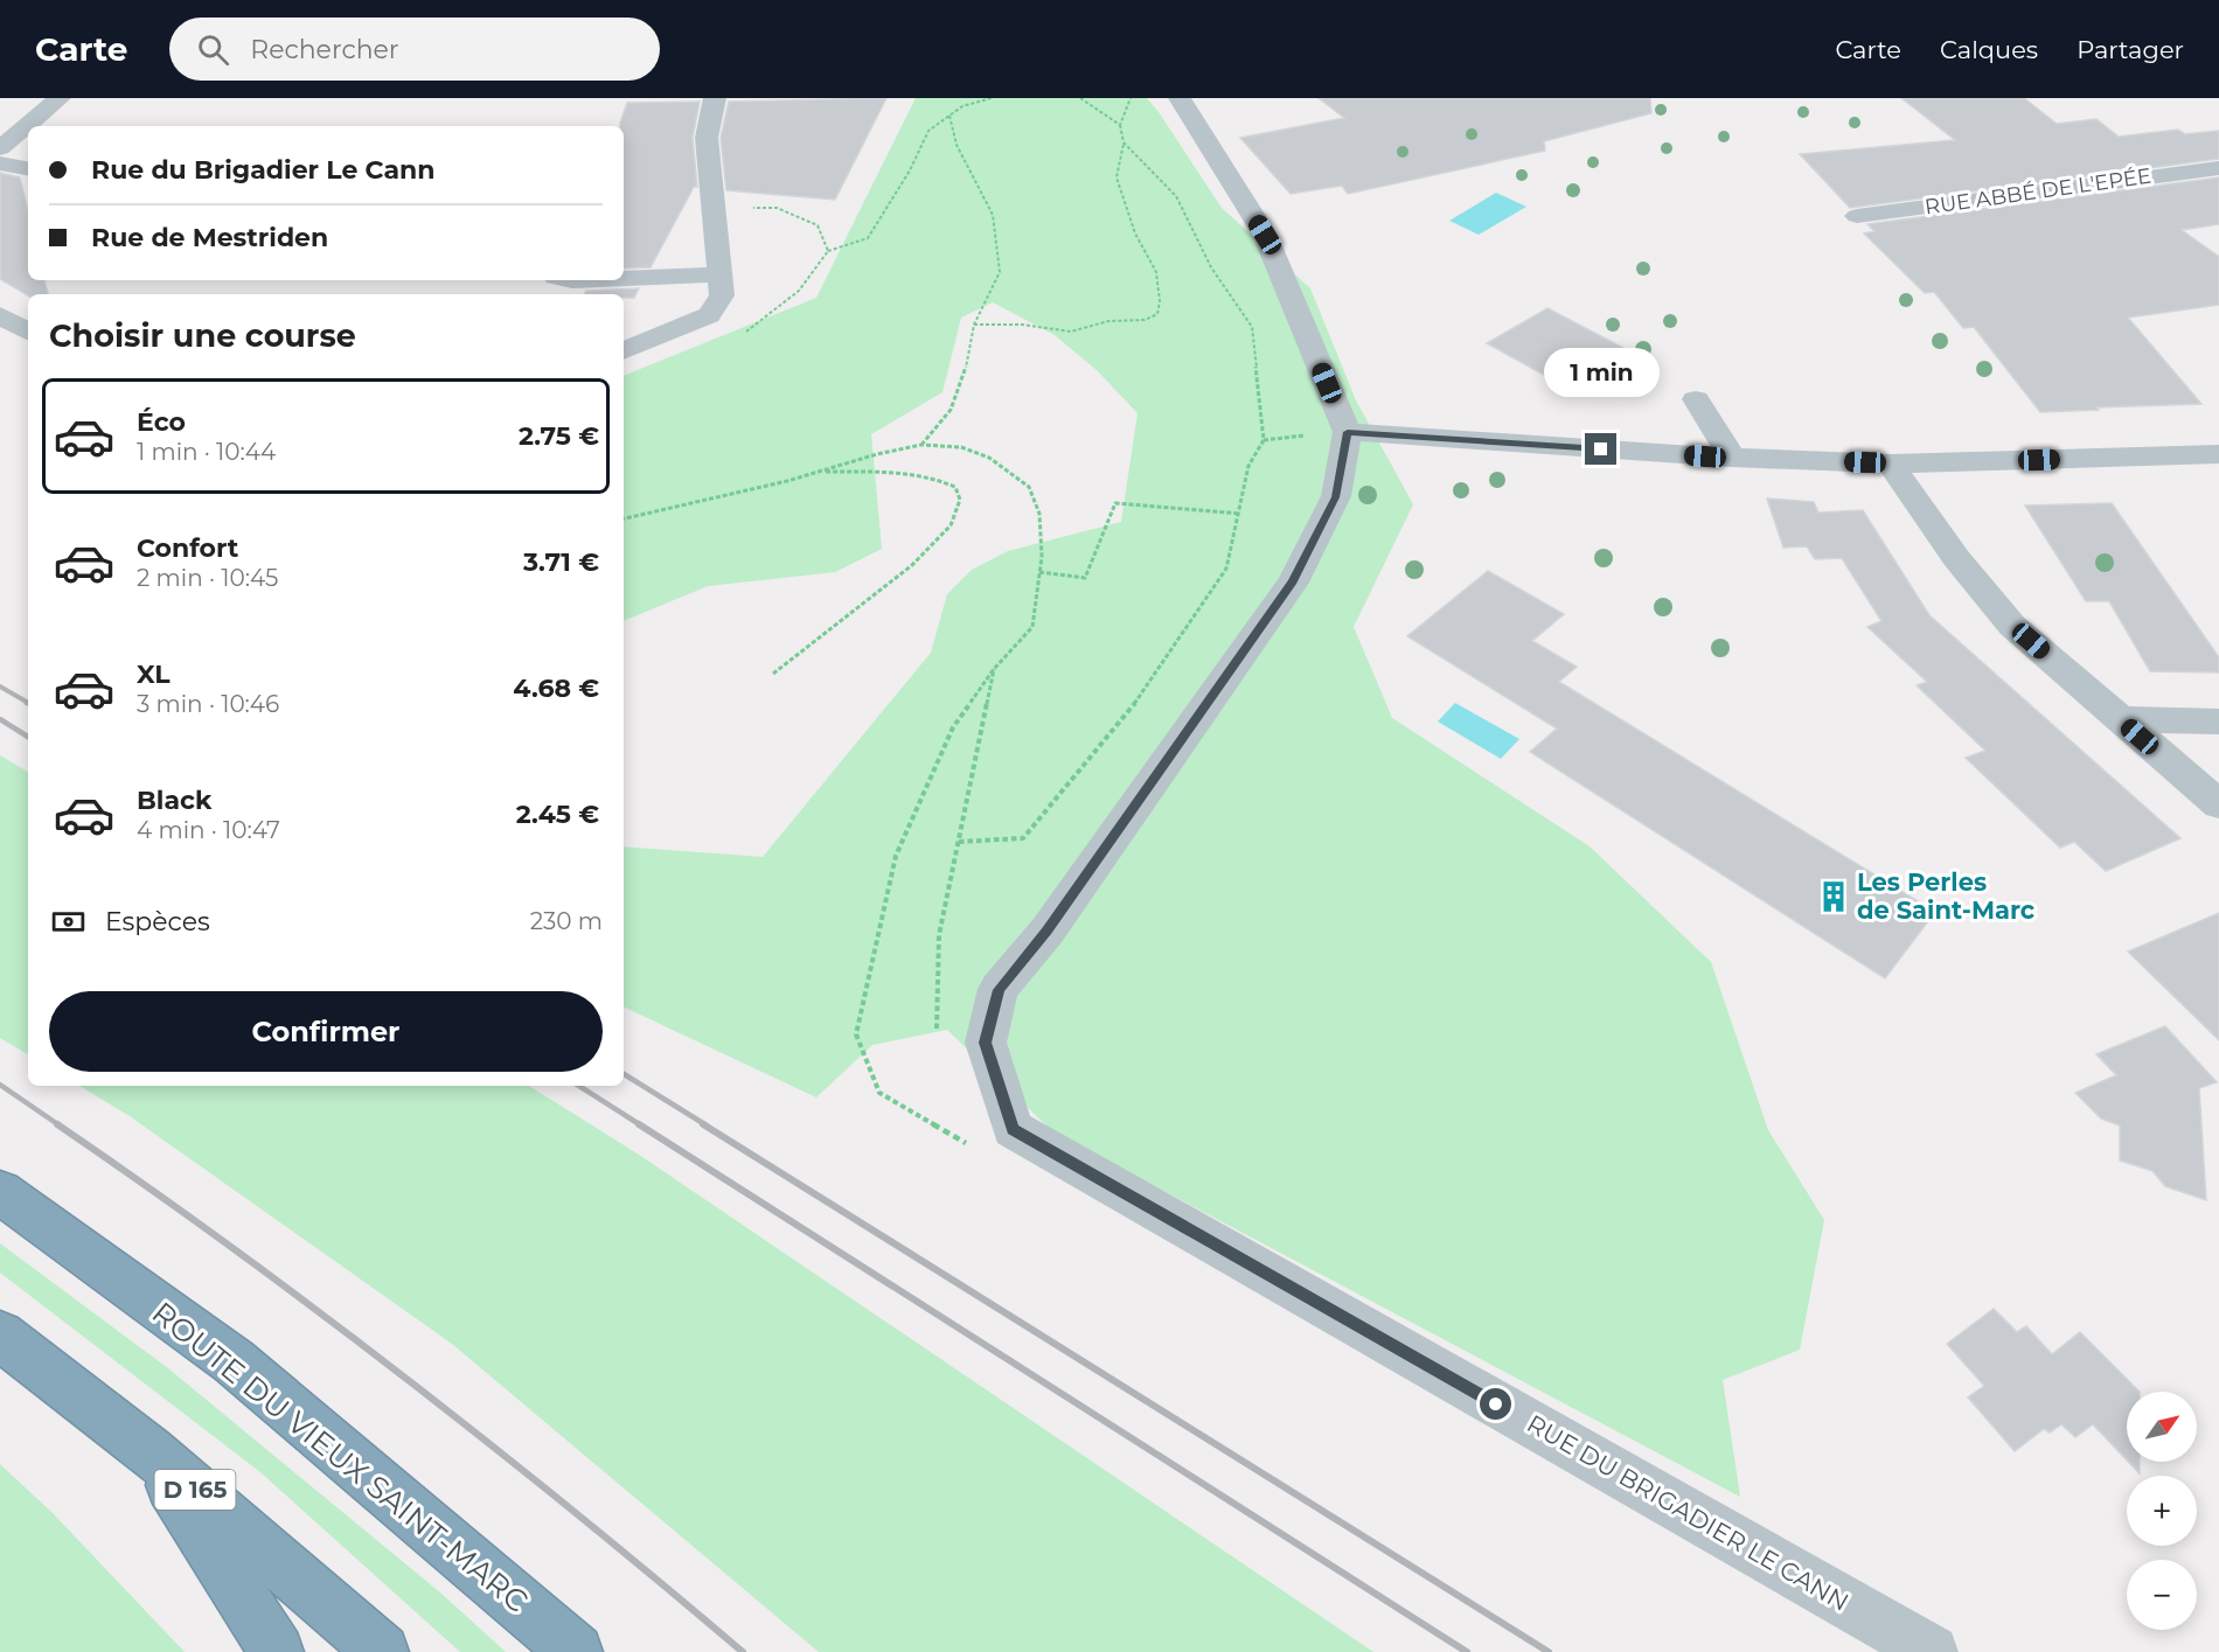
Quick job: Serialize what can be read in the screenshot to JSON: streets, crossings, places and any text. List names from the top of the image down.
{
  "streets": {
    "highway": ["ROUTE DU VIEUX SAINT-MARC", "D 165"],
    "street": ["RUE ABBÉ DE L'EPÉE", "RUE DU BRIGADIER LE CANN"]
  },
  "places": {
    "building": ["Les Perles de Saint-Marc"]
  },
  "north": "top right",
  "page": {
    "header": "Carte",
    "search": "Rechercher",
    "nav": ["Carte", "Calques", "Partager"],
    "banner": ["Rue du Brigadier Le Cann", "Rue de Mestriden"],
    "heading": "Choisir une course",
    "bubble": "1 min",
    "list": [
      {
        "name": "Éco",
        "note": "1 min · 10:44",
        "value": "2.75 €"
      },
      {
        "name": "Confort",
        "note": "2 min · 10:45",
        "value": "3.71 €"
      },
      {
        "name": "XL",
        "note": "3 min · 10:46",
        "value": "4.68 €"
      },
      {
        "name": "Black",
        "note": "4 min · 10:47",
        "value": "2.45 €"
      }
    ],
    "pay": ["Espèces", "230 m"],
    "buttons": "Confirmer",
    "map_buttons": ["+", "−"]
  }
}
